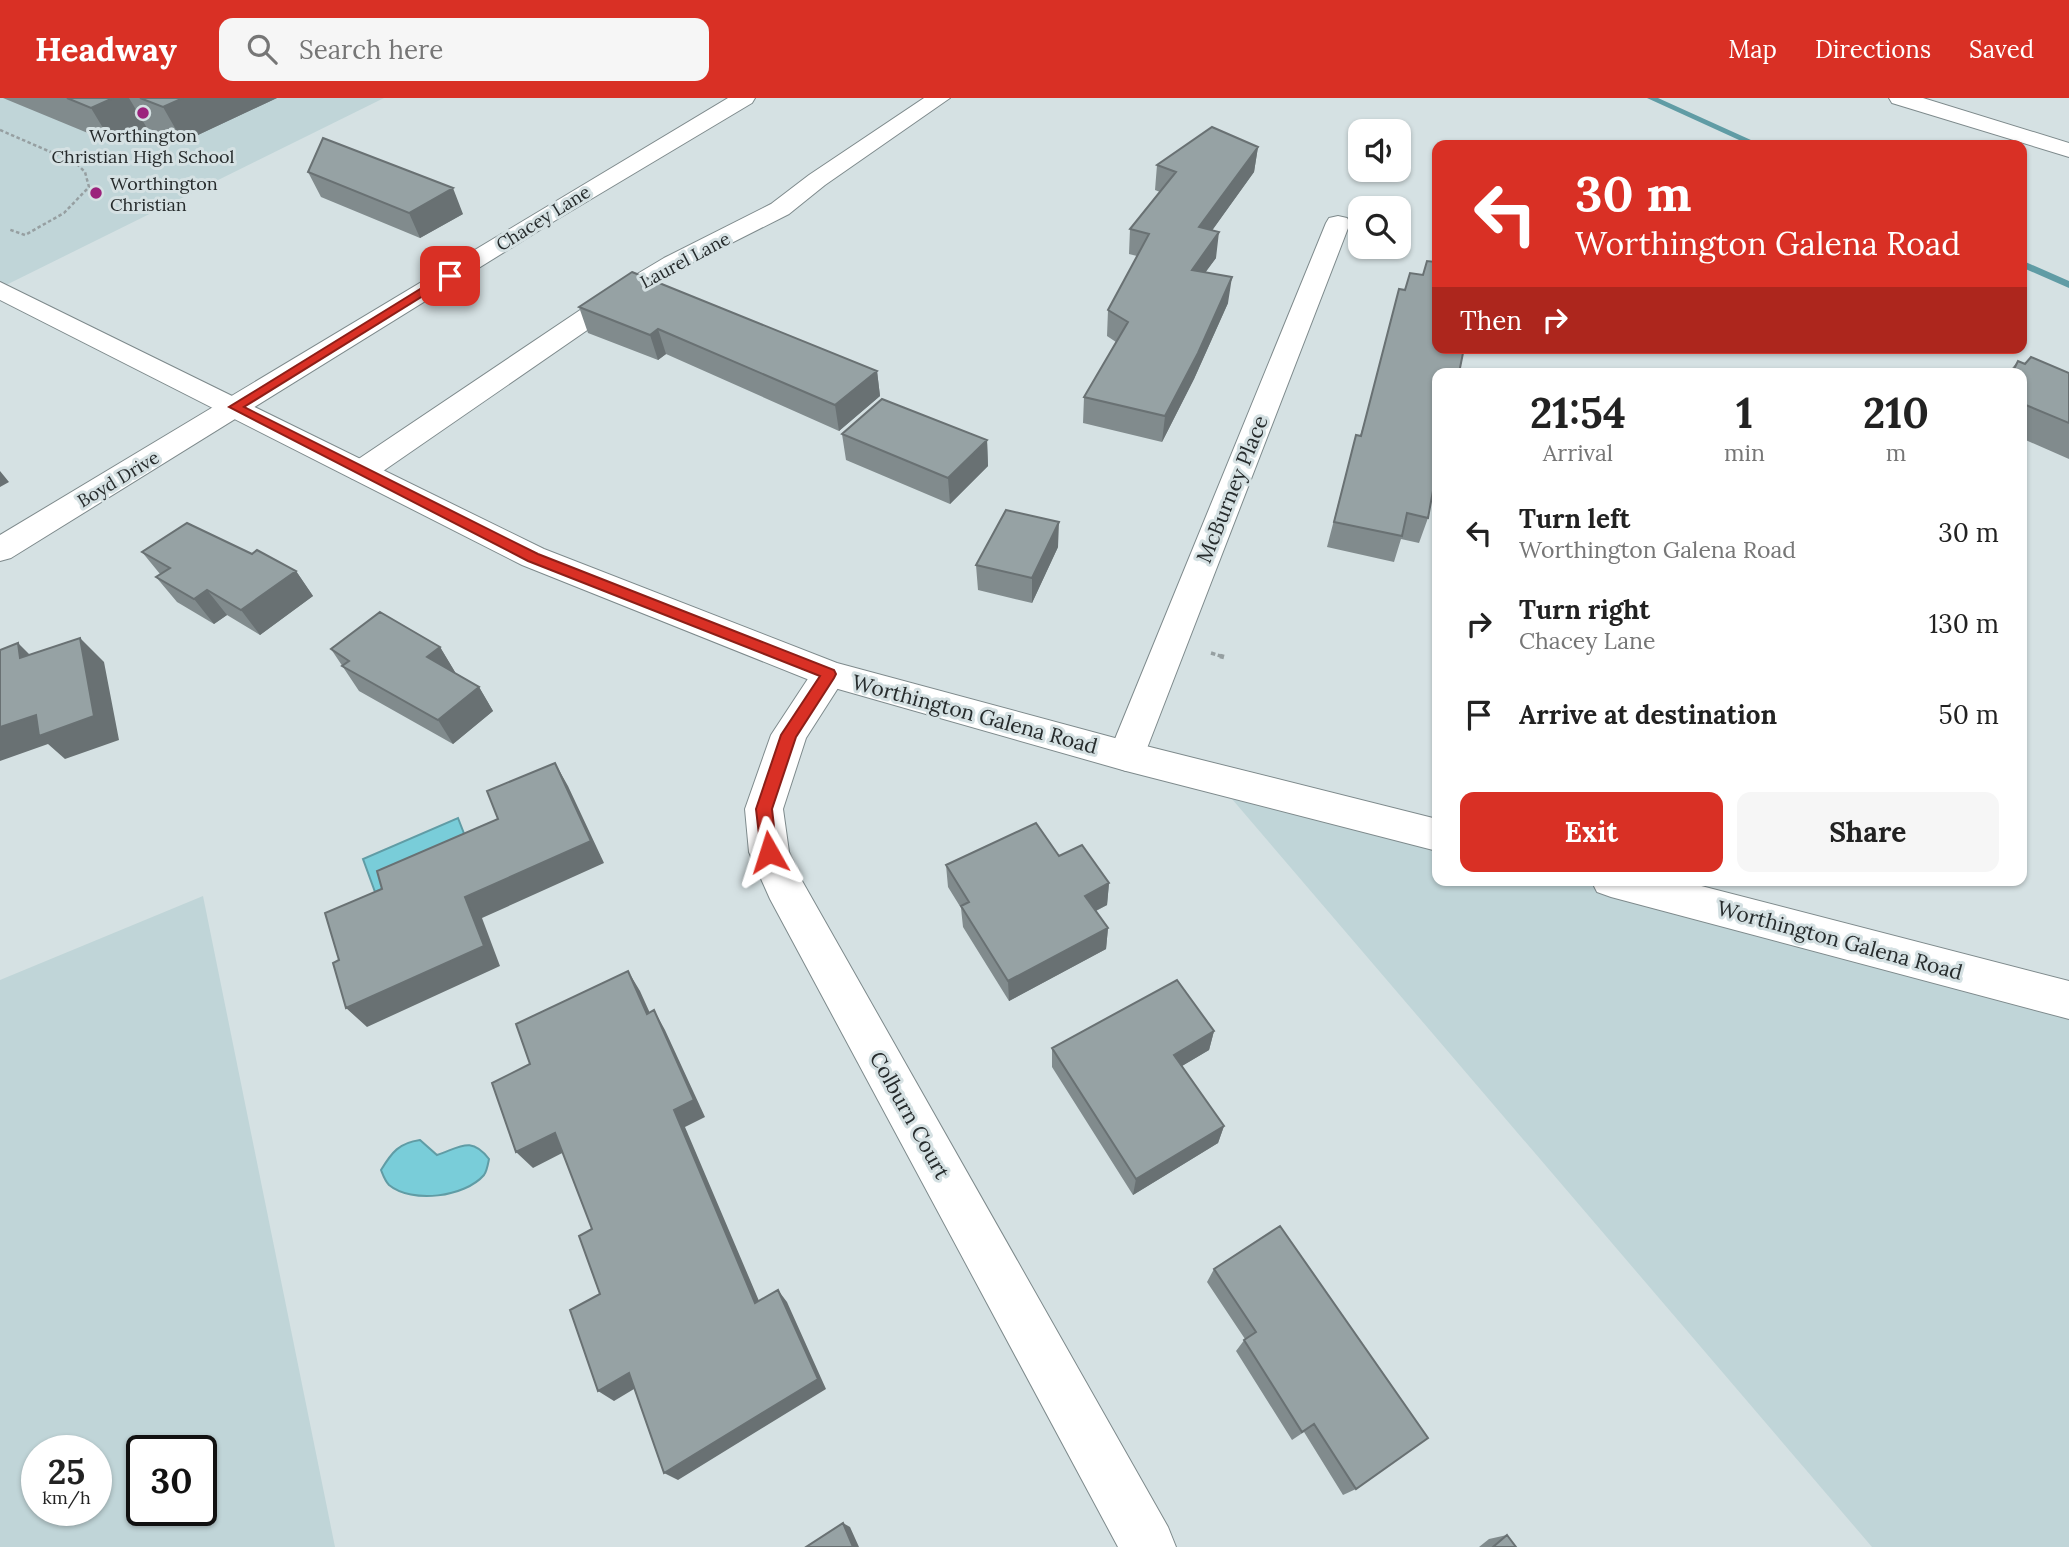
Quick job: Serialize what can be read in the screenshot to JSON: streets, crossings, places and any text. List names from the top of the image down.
{
  "streets": {
    "street": [
      "Chacey Lane",
      "Laurel Lane",
      "Boyd Drive",
      "McBurney Place",
      "Worthington Galena Road",
      "Colburn Court"
    ]
  },
  "crossings": [
    ["Chacey Lane", "Boyd Drive"],
    ["Chacey Lane", "Worthington Galena Road"],
    ["Laurel Lane", "Worthington Galena Road"],
    ["Boyd Drive", "Worthington Galena Road"],
    ["McBurney Place", "Worthington Galena Road"],
    ["Worthington Galena Road", "Colburn Court"]
  ],
  "places": ["Worthington Christian High School", "Worthington Christian"],
  "page": {
    "header": "Headway",
    "search": "Search here",
    "nav": ["Map", "Directions", "Saved"],
    "turn": ["30 m", "Worthington Galena Road"],
    "then": "Then",
    "eta": [
      "21:54",
      "Arrival",
      "1",
      "min",
      "210",
      "m"
    ],
    "list": [
      {
        "name": "Turn left",
        "note": "Worthington Galena Road",
        "value": "30 m"
      },
      {
        "name": "Turn right",
        "note": "Chacey Lane",
        "value": "130 m"
      },
      {
        "name": "Arrive at destination",
        "value": "50 m"
      }
    ],
    "buttons": ["Exit", "Share"],
    "speed": "25 km/h",
    "limit": "30"
  }
}
